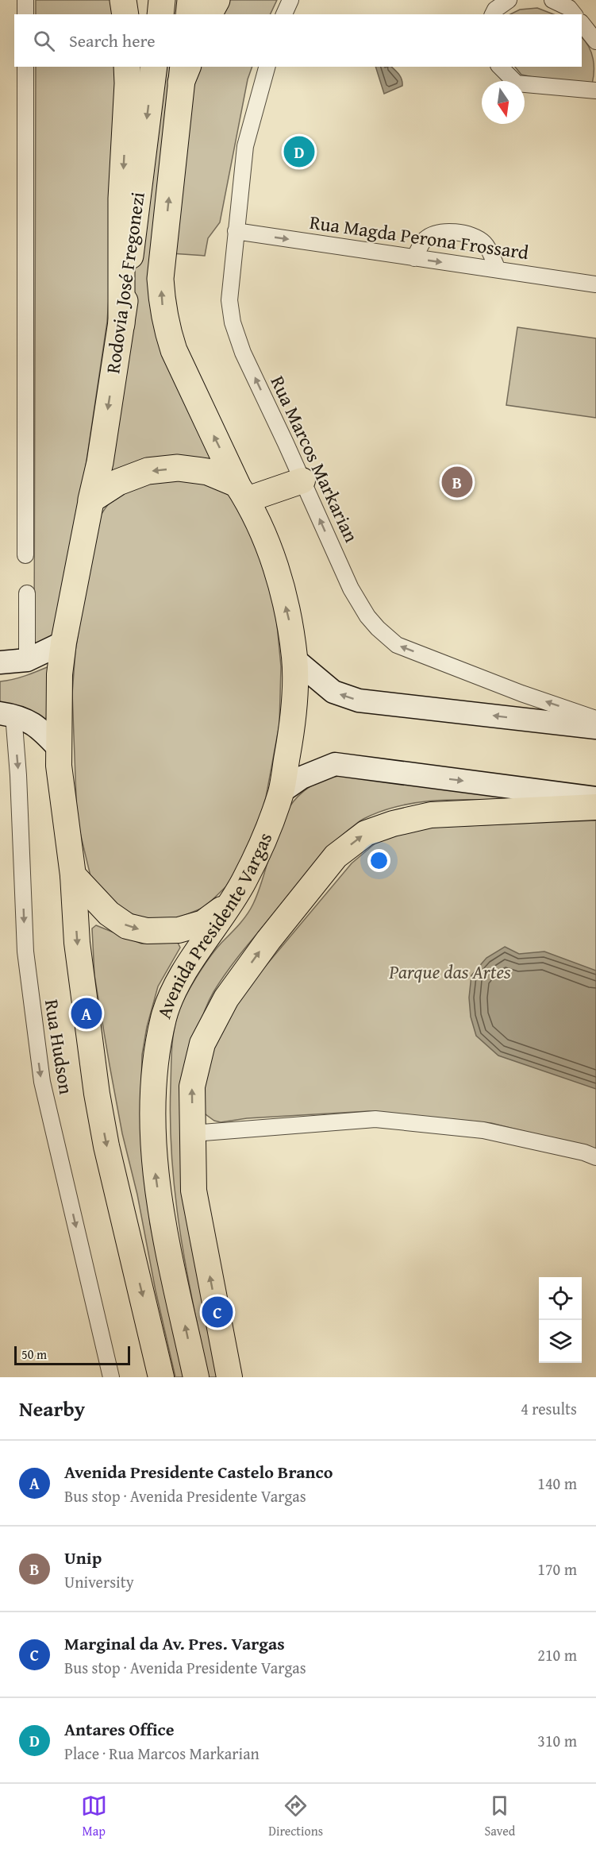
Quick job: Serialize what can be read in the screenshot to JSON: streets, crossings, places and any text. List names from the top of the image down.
{
  "streets": {
    "highway": ["Rodovia José Fregonezi"],
    "main road": ["Avenida Presidente Vargas"],
    "street": ["Rua Magda Perona Frossard", "Rua Marcos Markarian", "Rua Hudson"]
  },
  "crossings": [
    ["Rua Magda Perona Frossard", "Rua Marcos Markarian"],
    ["Rodovia José Fregonezi", "Avenida Presidente Vargas"]
  ],
  "one_way": ["Rua Magda Perona Frossard", "Rua Marcos Markarian", "Rua Hudson"],
  "parks": ["Parque das Artes"],
  "scale_bar": "50 m",
  "north": "bottom",
  "page": {
    "search": "Search here",
    "pins": [
      "D",
      "B",
      "A",
      "C"
    ],
    "scale": "50 m",
    "heading": ["Nearby", "4 results"],
    "list": [
      {
        "mark": "A",
        "name": "Avenida Presidente Castelo Branco",
        "note": "Bus stop · Avenida Presidente Vargas",
        "value": "140 m"
      },
      {
        "mark": "B",
        "name": "Unip",
        "note": "University",
        "value": "170 m"
      },
      {
        "mark": "C",
        "name": "Marginal da Av. Pres. Vargas",
        "note": "Bus stop · Avenida Presidente Vargas",
        "value": "210 m"
      },
      {
        "mark": "D",
        "name": "Antares Office",
        "note": "Place · Rua Marcos Markarian",
        "value": "310 m"
      }
    ],
    "nav": ["Map", "Directions", "Saved"]
  }
}
